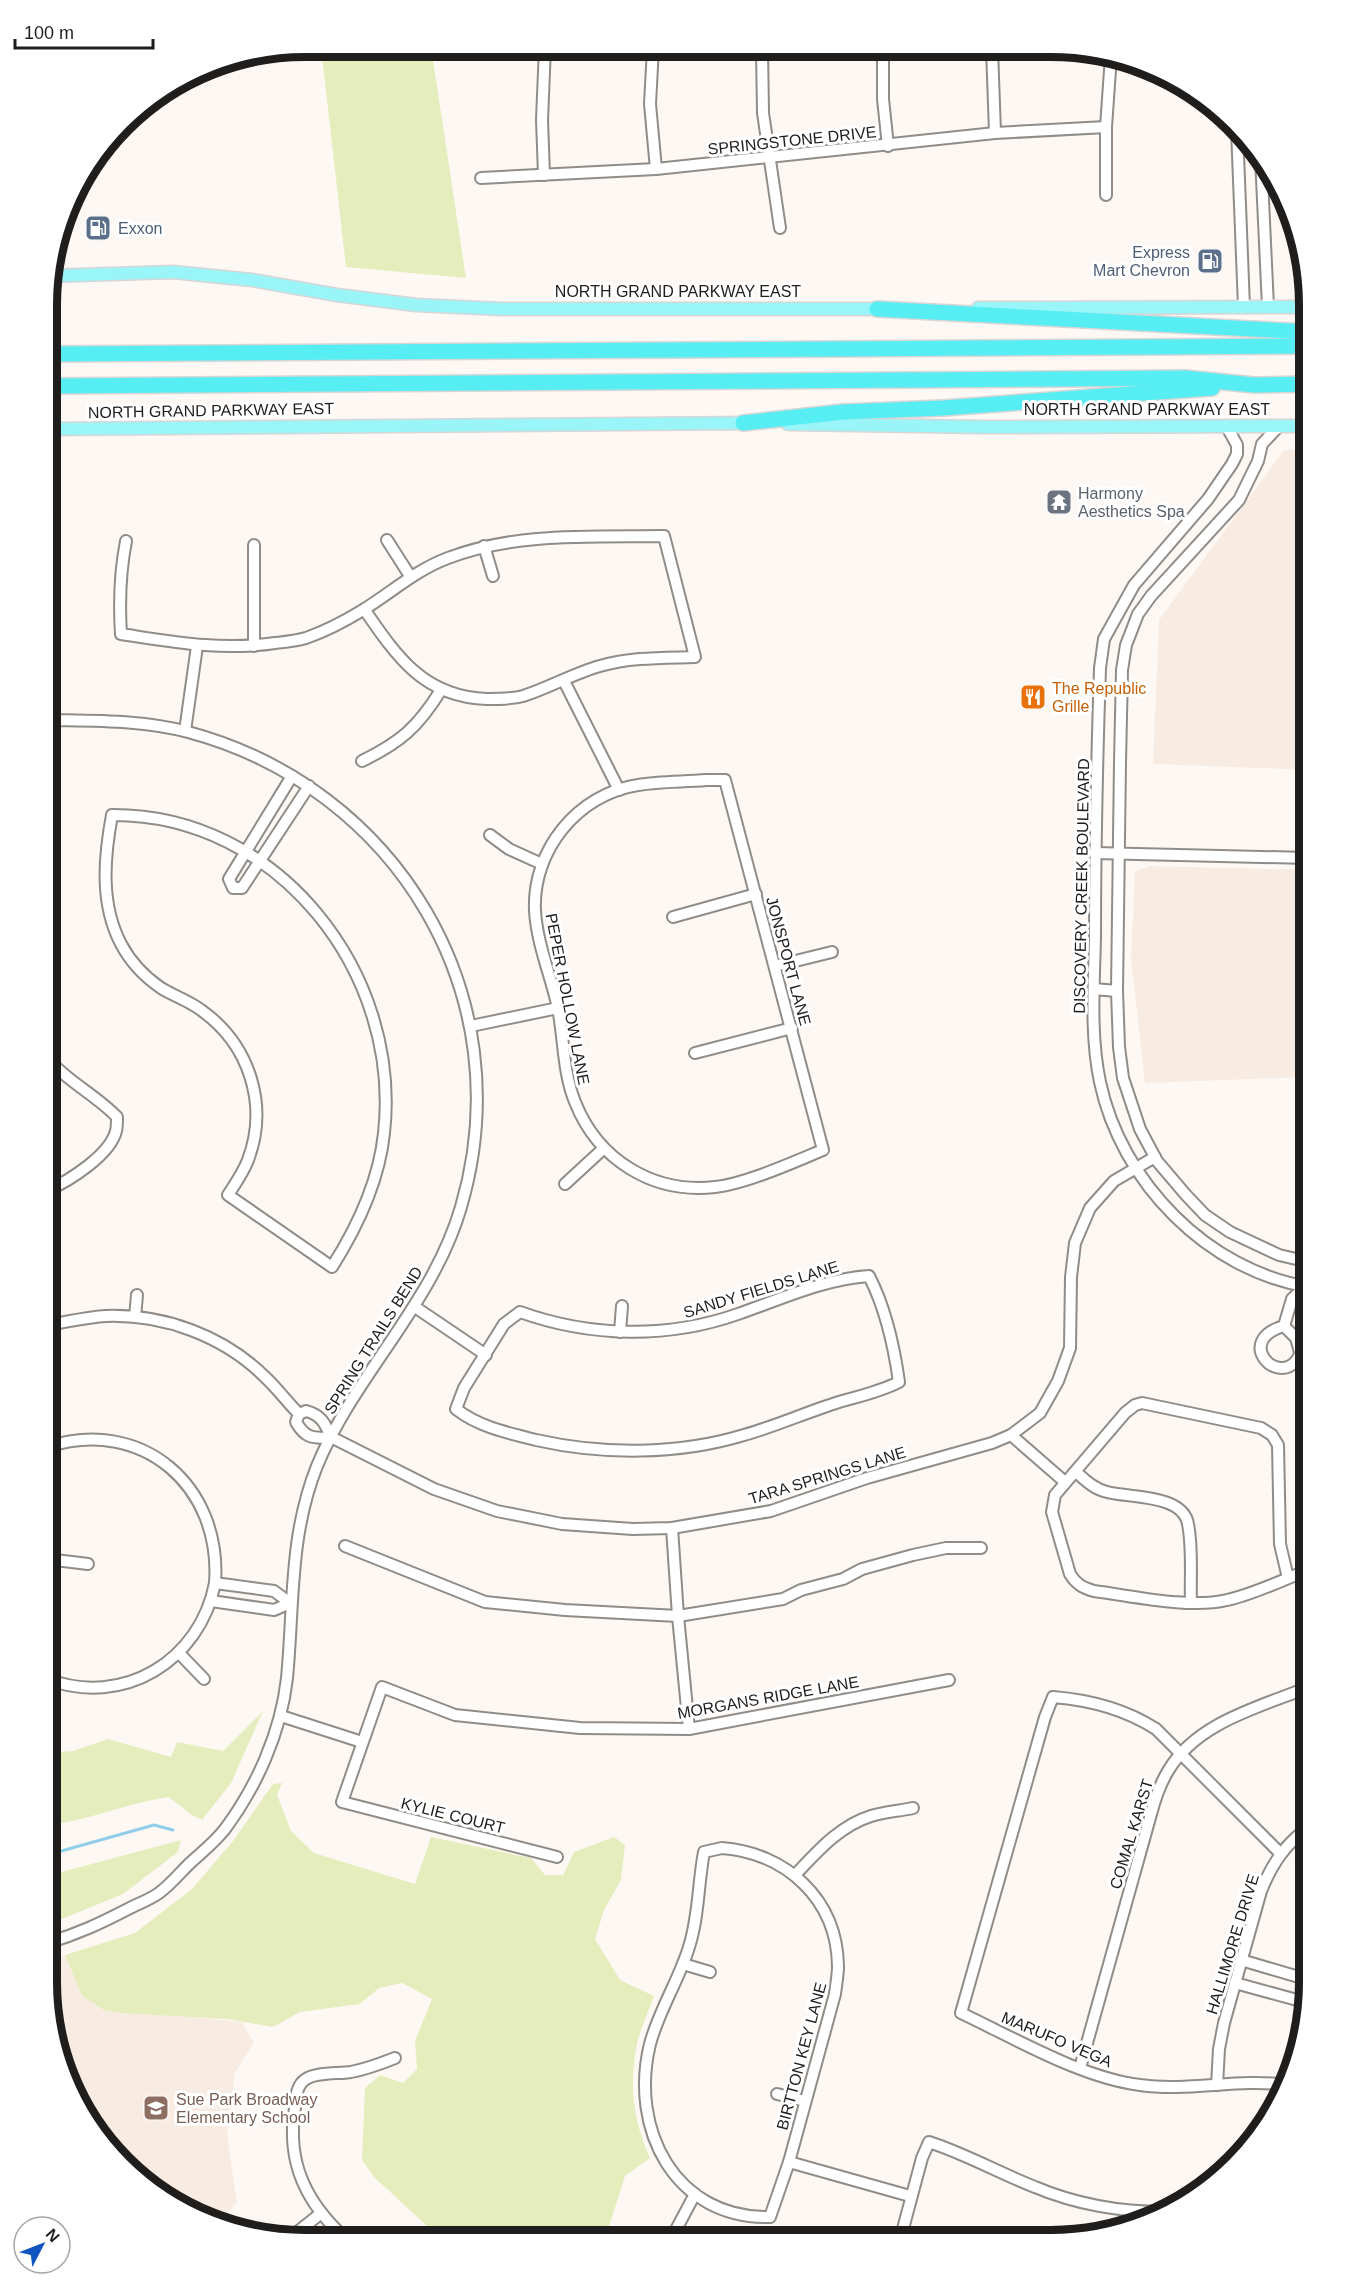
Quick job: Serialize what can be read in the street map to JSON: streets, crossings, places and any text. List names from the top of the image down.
{
  "streets": {
    "highway": ["NORTH GRAND PARKWAY EAST"],
    "street": [
      "SPRINGSTONE DRIVE",
      "DISCOVERY CREEK BOULEVARD",
      "JONSPORT LANE",
      "PEPER HOLLOW LANE",
      "SANDY FIELDS LANE",
      "SPRING TRAILS BEND",
      "TARA SPRINGS LANE",
      "MORGANS RIDGE LANE",
      "KYLIE COURT",
      "COMAL KARST",
      "HALLIMORE DRIVE",
      "MARUFO VEGA",
      "BIRTTON KEY LANE"
    ]
  },
  "crossings": [
    ["NORTH GRAND PARKWAY EAST", "DISCOVERY CREEK BOULEVARD"],
    ["DISCOVERY CREEK BOULEVARD", "TARA SPRINGS LANE"],
    ["JONSPORT LANE", "PEPER HOLLOW LANE"],
    ["SPRING TRAILS BEND", "TARA SPRINGS LANE"],
    ["MORGANS RIDGE LANE", "KYLIE COURT"],
    ["COMAL KARST", "MARUFO VEGA"],
    ["HALLIMORE DRIVE", "MARUFO VEGA"]
  ],
  "places": {
    "fuel station": ["Exxon", "Express Mart Chevron"],
    "temple": ["Harmony Aesthetics Spa"],
    "restaurant": ["The Republic Grille"],
    "school or university": ["Sue Park Broadway Elementary School"]
  },
  "scale_bar": "100 m",
  "north": "top right"
}
